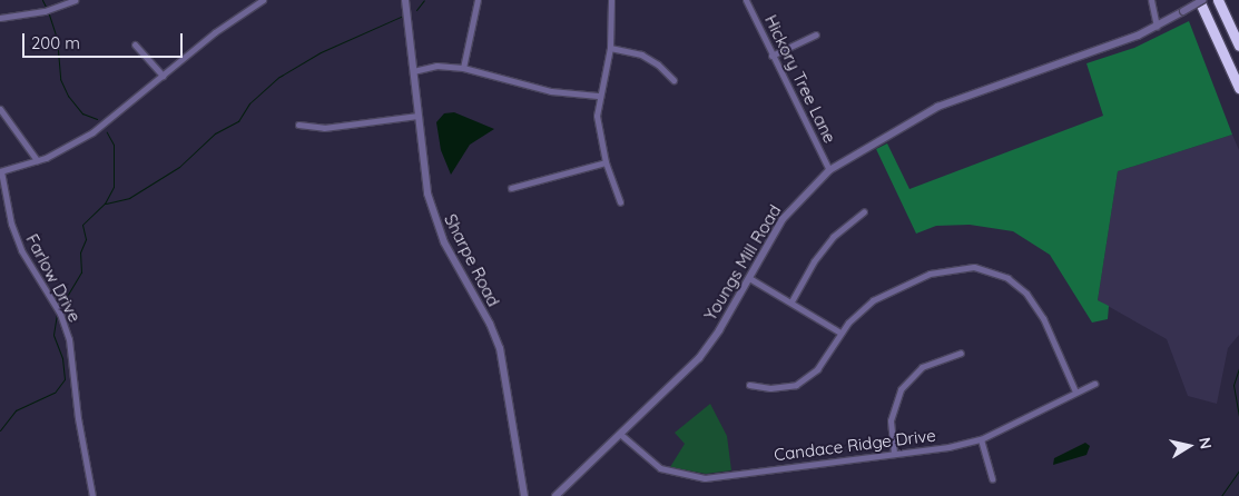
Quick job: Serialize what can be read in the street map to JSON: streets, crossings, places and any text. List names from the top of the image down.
{
  "streets": {
    "street": [
      "Hickory Tree Lane",
      "Sharpe Road",
      "Youngs Mill Road",
      "Farlow Drive",
      "Candace Ridge Drive"
    ]
  },
  "crossings": [
    ["Hickory Tree Lane", "Youngs Mill Road"],
    ["Youngs Mill Road", "Candace Ridge Drive"]
  ],
  "scale_bar": "200 m",
  "north": "right"
}
